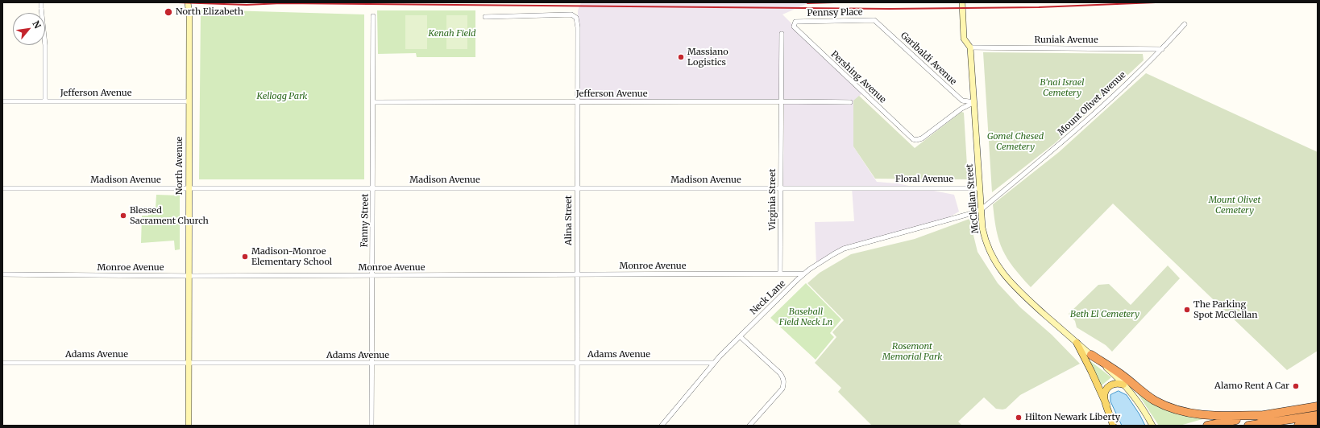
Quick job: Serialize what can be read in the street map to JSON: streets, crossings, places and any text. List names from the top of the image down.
{
  "streets": {
    "main road": ["North Avenue", "McClellan Street"],
    "street": [
      "Pennsy Place",
      "Runiak Avenue",
      "Garibaldi Avenue",
      "Pershing Avenue",
      "Jefferson Avenue",
      "Mount Olivet Avenue",
      "Floral Avenue",
      "Madison Avenue",
      "Virginia Street",
      "Fanny Street",
      "Alina Street",
      "Monroe Avenue",
      "Neck Lane",
      "Adams Avenue"
    ]
  },
  "crossings": [
    ["Pennsy Place", "Garibaldi Avenue"],
    ["Pennsy Place", "Pershing Avenue"],
    ["Runiak Avenue", "Mount Olivet Avenue"],
    ["Runiak Avenue", "McClellan Street"],
    ["Garibaldi Avenue", "Pershing Avenue"],
    ["Garibaldi Avenue", "McClellan Street"],
    ["Pershing Avenue", "McClellan Street"],
    ["Jefferson Avenue", "North Avenue"],
    ["Jefferson Avenue", "Virginia Street"],
    ["Jefferson Avenue", "Fanny Street"],
    ["Jefferson Avenue", "Alina Street"],
    ["Mount Olivet Avenue", "McClellan Street"],
    ["Mount Olivet Avenue", "Neck Lane"],
    ["North Avenue", "Madison Avenue"],
    ["North Avenue", "Monroe Avenue"],
    ["North Avenue", "Adams Avenue"],
    ["Floral Avenue", "Madison Avenue"],
    ["Floral Avenue", "McClellan Street"],
    ["Madison Avenue", "Virginia Street"],
    ["Madison Avenue", "Fanny Street"],
    ["Madison Avenue", "Alina Street"],
    ["Virginia Street", "Monroe Avenue"],
    ["Fanny Street", "Monroe Avenue"],
    ["Fanny Street", "Adams Avenue"],
    ["Alina Street", "Monroe Avenue"],
    ["Alina Street", "Adams Avenue"],
    ["Neck Lane", "Adams Avenue"]
  ],
  "parks": [
    "Kenah Field",
    "B'nai Israel Cemetery",
    "Kellogg Park",
    "Gomel Chesed Cemetery",
    "Mount Olivet Cemetery",
    "Baseball Field Neck Ln",
    "Beth El Cemetery",
    "Rosemont Memorial Park"
  ],
  "places": [
    "North Elizabeth",
    "Massiano Logistics",
    "Blessed Sacrament Church",
    "Madison-Monroe Elementary School",
    "The Parking Spot McClellan",
    "Alamo Rent A Car",
    "Hilton Newark Liberty"
  ],
  "north": "top right"
}
